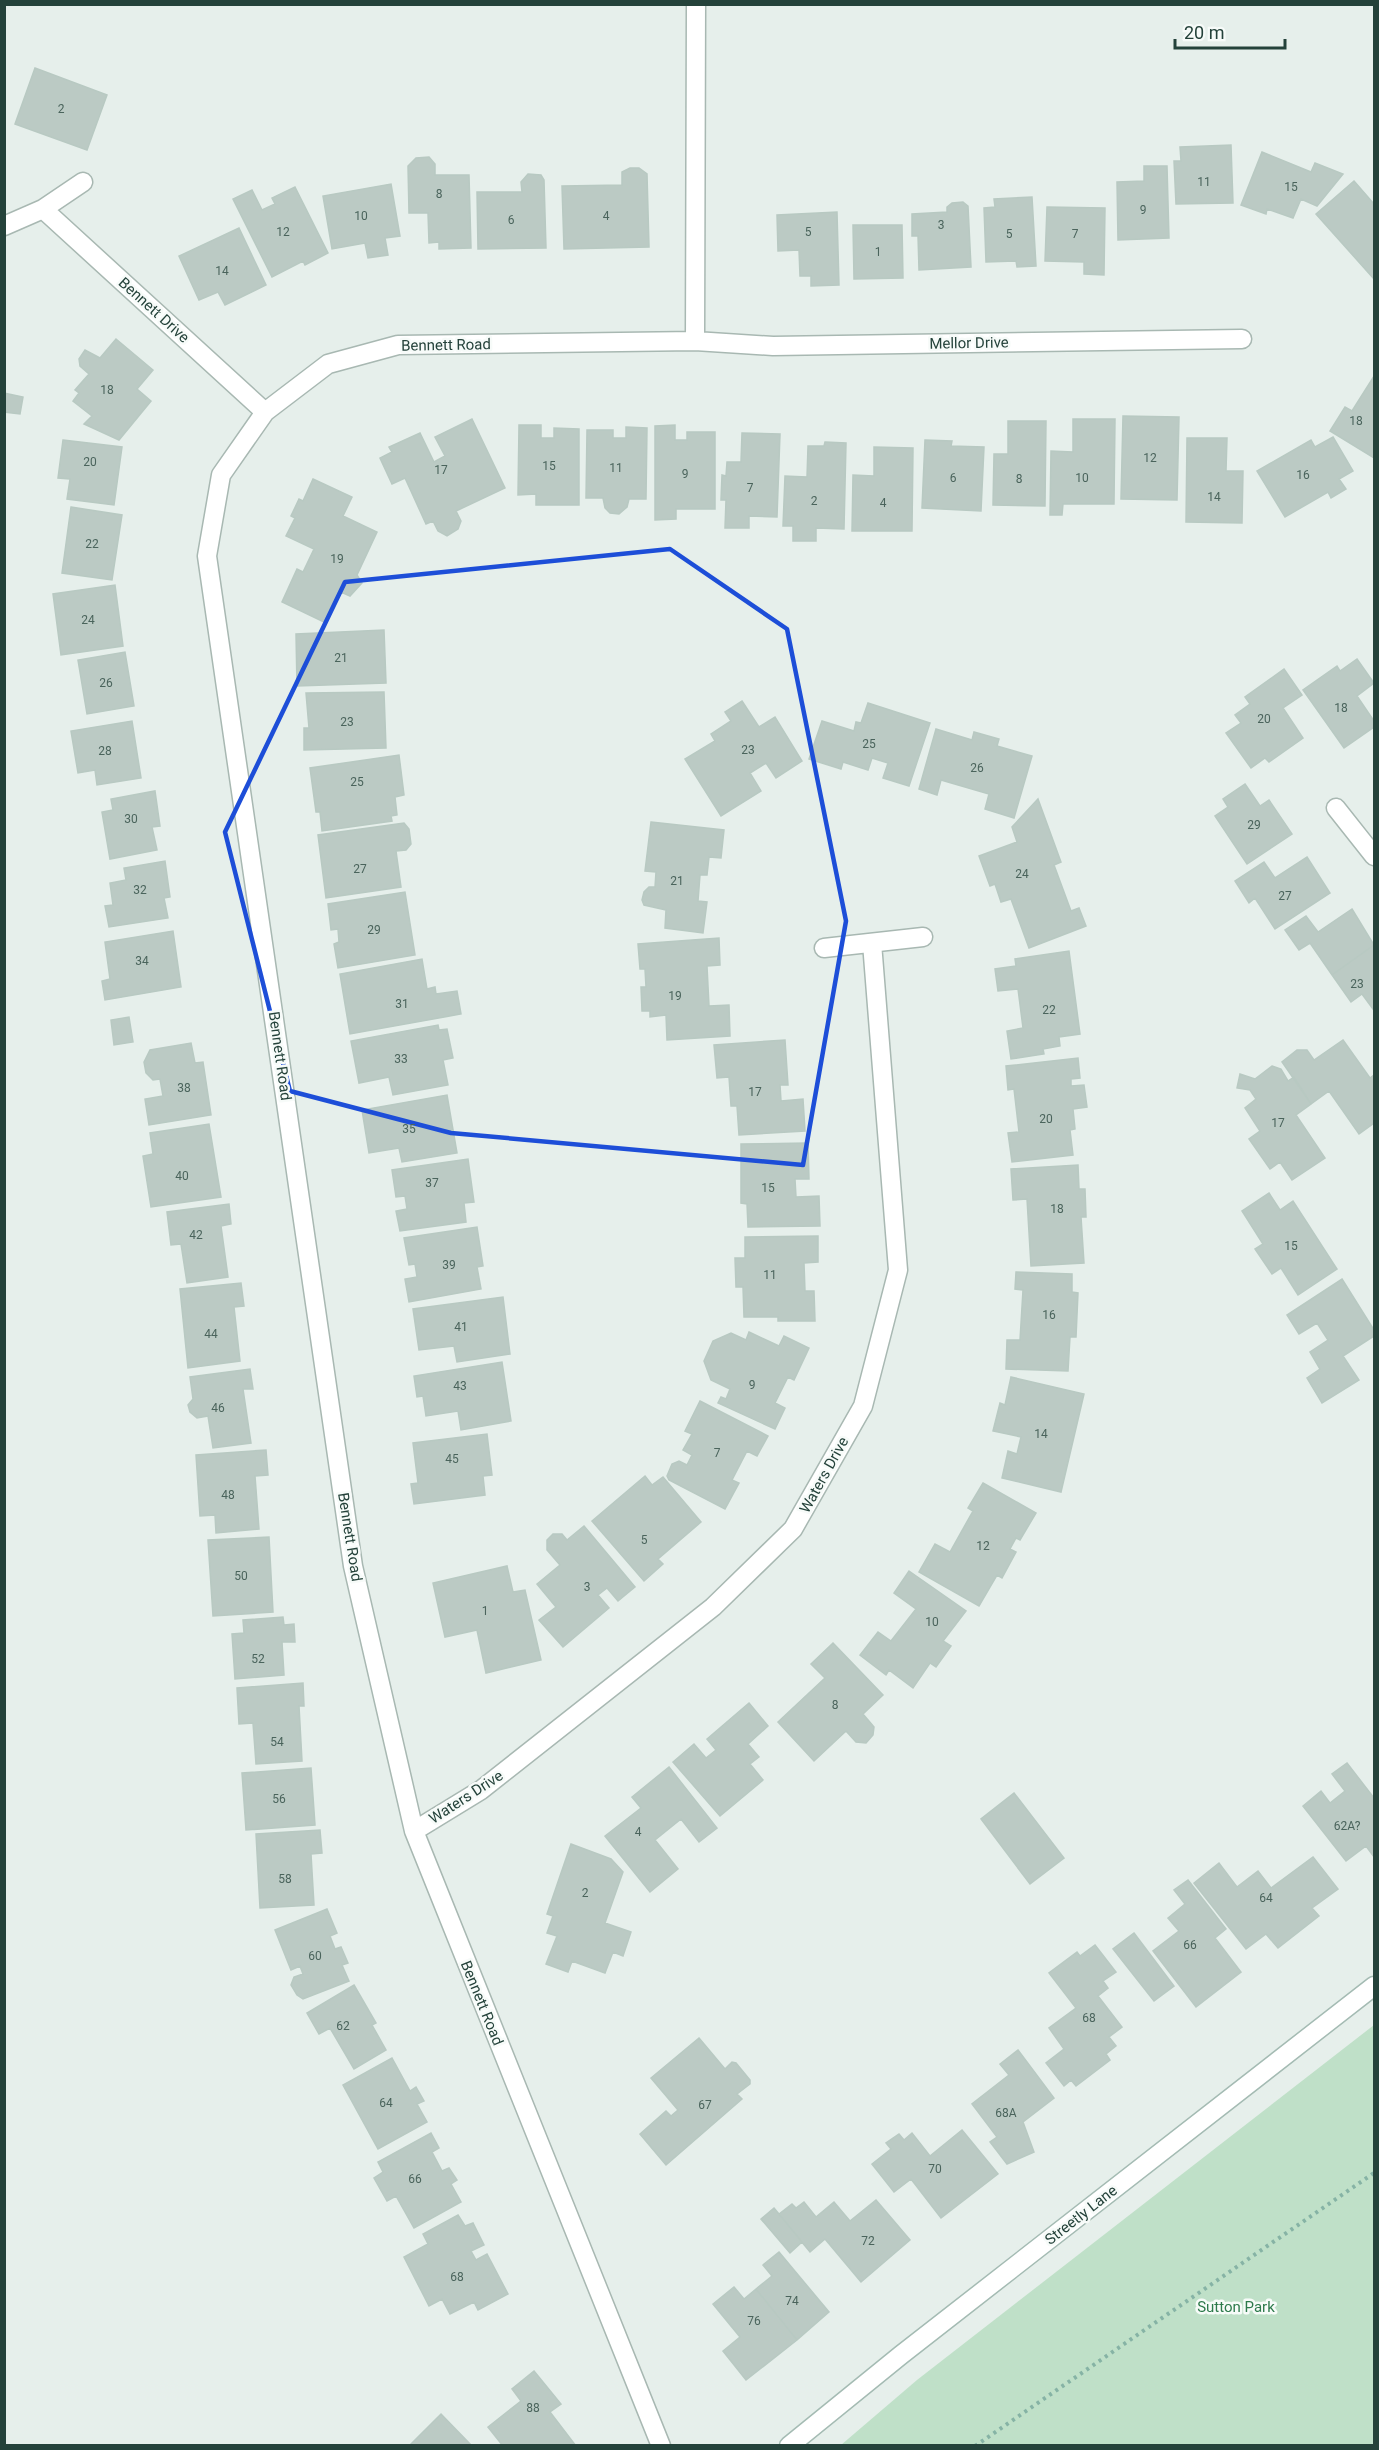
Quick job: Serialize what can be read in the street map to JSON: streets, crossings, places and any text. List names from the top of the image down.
{
  "streets": {
    "street": [
      "Bennett Drive",
      "Mellor Drive",
      "Bennett Road",
      "Waters Drive",
      "Streetly Lane"
    ]
  },
  "crossings": [
    ["Bennett Drive", "Bennett Road"],
    ["Mellor Drive", "Bennett Road"],
    ["Bennett Road", "Waters Drive"]
  ],
  "parks": ["Sutton Park"],
  "house_numbers": [
    "2",
    "11",
    "15",
    "8",
    "9",
    "10",
    "4",
    "6",
    "3",
    "12",
    "5",
    "5",
    "7",
    "1",
    "14",
    "18",
    "18",
    "12",
    "20",
    "15",
    "11",
    "17",
    "9",
    "16",
    "6",
    "10",
    "8",
    "7",
    "14",
    "2",
    "4",
    "22",
    "19",
    "24",
    "21",
    "26",
    "18",
    "20",
    "23",
    "25",
    "23",
    "28",
    "26",
    "25",
    "30",
    "29",
    "27",
    "24",
    "21",
    "32",
    "27",
    "29",
    "34",
    "23",
    "19",
    "31",
    "22",
    "33",
    "38",
    "17",
    "20",
    "17",
    "35",
    "40",
    "37",
    "15",
    "18",
    "42",
    "15",
    "39",
    "11",
    "16",
    "41",
    "44",
    "9",
    "43",
    "46",
    "14",
    "7",
    "45",
    "48",
    "5",
    "12",
    "50",
    "3",
    "1",
    "10",
    "52",
    "8",
    "54",
    "56",
    "62A?",
    "4",
    "58",
    "2",
    "64",
    "66",
    "60",
    "68",
    "62",
    "64",
    "67",
    "68A",
    "70",
    "66",
    "72",
    "68",
    "74",
    "76",
    "88"
  ],
  "scale_bar": "20 m"
}
